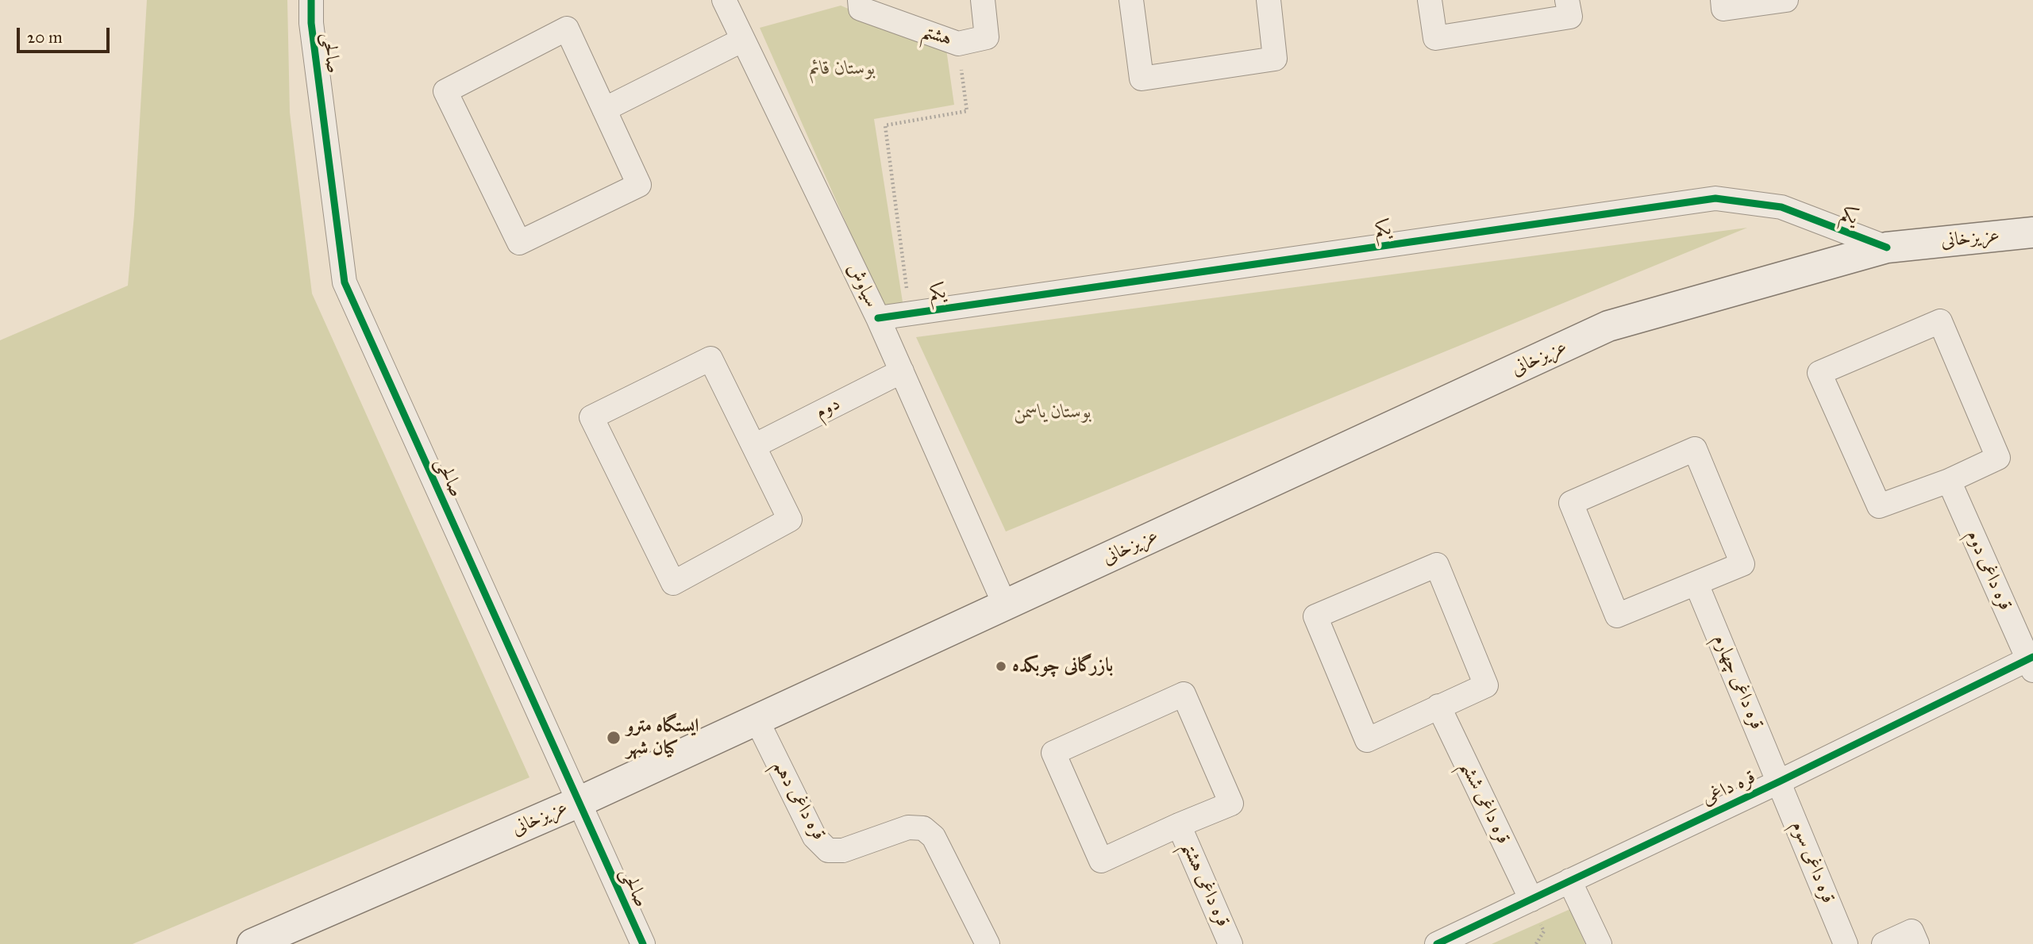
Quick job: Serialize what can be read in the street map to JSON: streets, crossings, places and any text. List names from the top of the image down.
{
  "streets": {
    "main road": ["عزیزخانی"],
    "street": [
      "هشتم",
      "صالحی",
      "یکم",
      "سیاوش",
      "دوم",
      "قره داغی دوم",
      "قره داغی چهارم",
      "قره داغی",
      "قره داغی دهم",
      "قره داغی ششم",
      "قره داغی سوم",
      "قره داغی هشتم"
    ]
  },
  "crossings": [
    ["صالحی", "عزیزخانی"],
    ["یکم", "عزیزخانی"],
    ["یکم", "سیاوش"],
    ["عزیزخانی", "سیاوش"],
    ["عزیزخانی", "قره داغی دهم"],
    ["سیاوش", "دوم"],
    ["قره داغی دوم", "قره داغی"],
    ["قره داغی چهارم", "قره داغی"],
    ["قره داغی چهارم", "قره داغی سوم"],
    ["قره داغی", "قره داغی ششم"],
    ["قره داغی", "قره داغی سوم"]
  ],
  "parks": ["بوستان قائم", "بوستان یاسمن"],
  "places": ["بازرگانی چوبکده", "ایستگاه مترو کیان شهر"],
  "scale_bar": "20 m"
}
